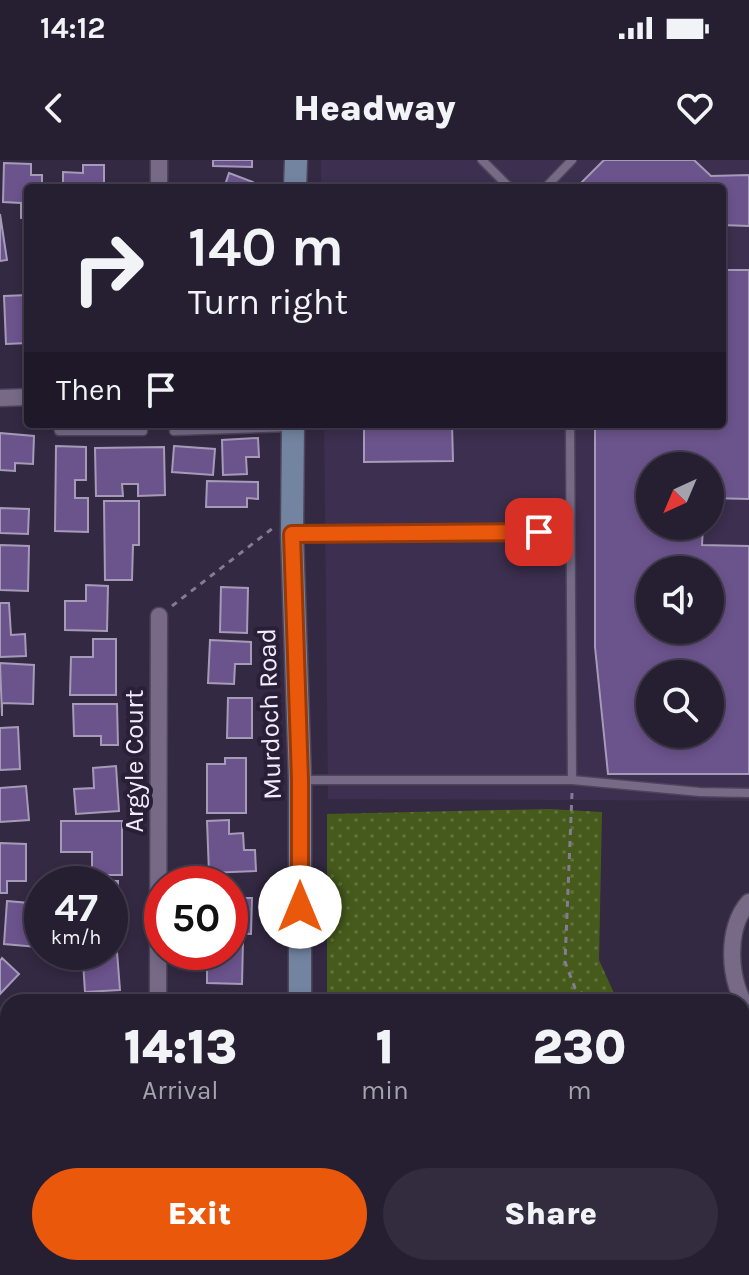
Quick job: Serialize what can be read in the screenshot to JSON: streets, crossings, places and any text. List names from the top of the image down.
{
  "streets": {
    "main road": ["Murdoch Road"],
    "street": ["Argyle Court"]
  },
  "north": "bottom left",
  "page": {
    "status": "14:12",
    "header": "Headway",
    "turn": ["140 m", "Turn right"],
    "then": "Then",
    "speed": "47 km/h",
    "limit": "50",
    "eta": [
      "14:13",
      "Arrival",
      "1",
      "min",
      "230",
      "m"
    ],
    "buttons": ["Exit", "Share"]
  }
}
